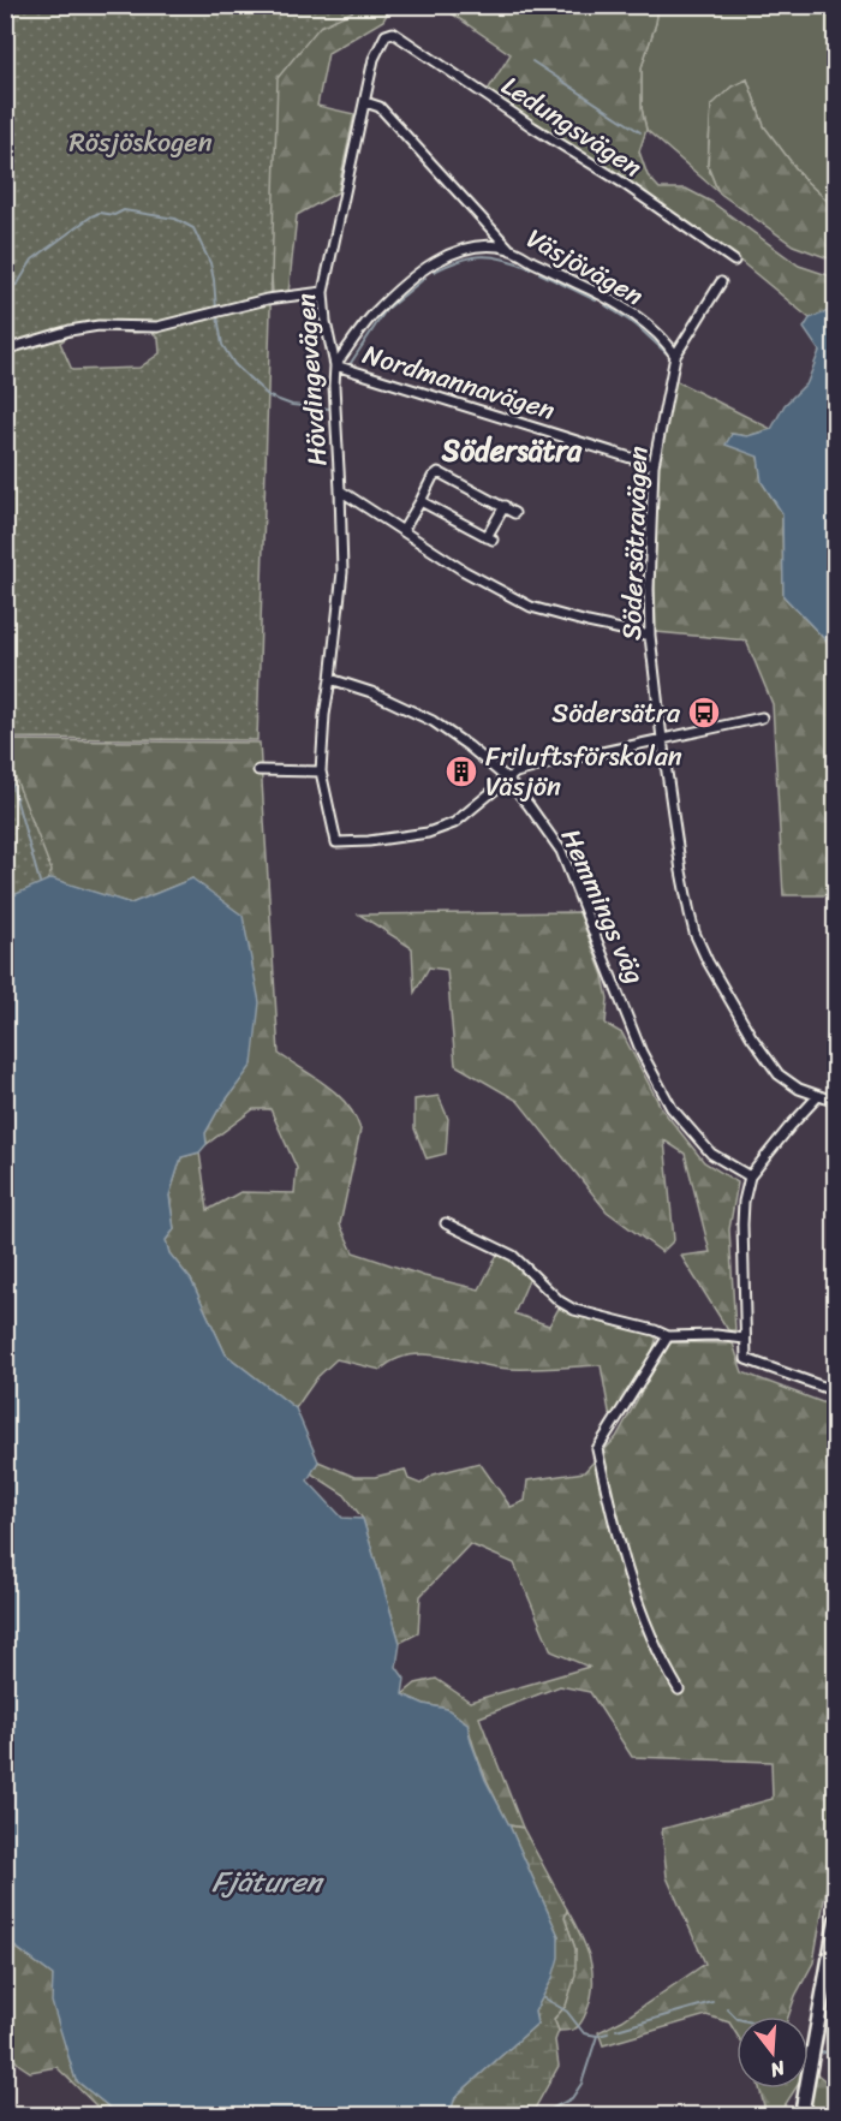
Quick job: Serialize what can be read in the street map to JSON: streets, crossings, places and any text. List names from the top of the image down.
{
  "streets": {
    "street": [
      "Ledungsvägen",
      "Väsjövägen",
      "Hövdingevägen",
      "Nordmannavägen",
      "Södersätravägen",
      "Hemmings väg"
    ]
  },
  "crossings": [
    ["Ledungsvägen", "Hövdingevägen"],
    ["Väsjövägen", "Hövdingevägen"],
    ["Väsjövägen", "Nordmannavägen"],
    ["Väsjövägen", "Södersätravägen"],
    ["Hövdingevägen", "Nordmannavägen"],
    ["Hövdingevägen", "Hemmings väg"],
    ["Nordmannavägen", "Södersätravägen"]
  ],
  "districts": ["Södersätra"],
  "water": ["Fjäturen"],
  "parks": ["Rösjöskogen"],
  "places": {
    "bus stop": ["Södersätra"],
    "building": ["Friluftsförskolan Väsjön"]
  },
  "north": "bottom"
}
